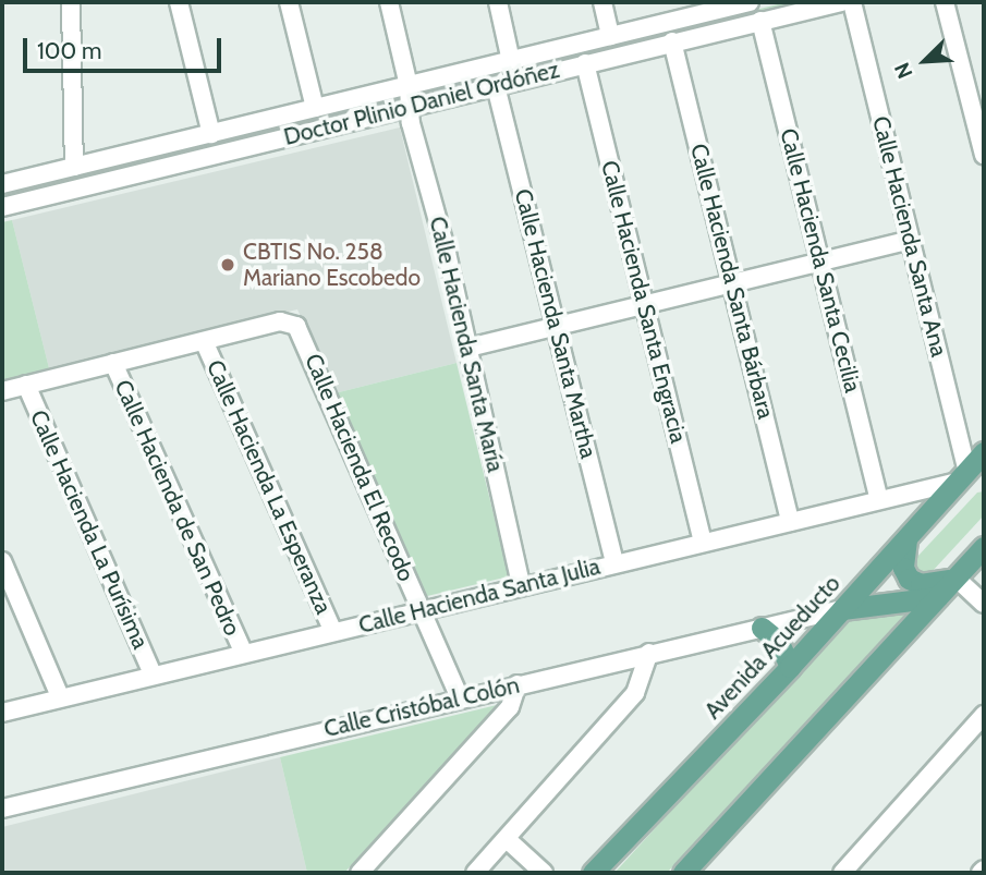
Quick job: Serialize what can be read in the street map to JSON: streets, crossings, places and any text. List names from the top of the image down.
{
  "streets": {
    "main road": ["Avenida Acueducto"],
    "street": [
      "Doctor Plinio Daniel Ordóñez",
      "Calle Hacienda Santa Ana",
      "Calle Hacienda Santa Cecilia",
      "Calle Hacienda Santa Bárbara",
      "Calle Hacienda Santa Engracia",
      "Calle Hacienda Santa Martha",
      "Calle Hacienda Santa María",
      "Calle Hacienda El Recodo",
      "Calle Hacienda La Esperanza",
      "Calle Hacienda de San Pedro",
      "Calle Hacienda La Purísima",
      "Calle Hacienda Santa Julia",
      "Calle Cristóbal Colón"
    ]
  },
  "crossings": [
    ["Doctor Plinio Daniel Ordóñez", "Calle Hacienda Santa Cecilia"],
    ["Doctor Plinio Daniel Ordóñez", "Calle Hacienda Santa Bárbara"],
    ["Doctor Plinio Daniel Ordóñez", "Calle Hacienda Santa Engracia"],
    ["Doctor Plinio Daniel Ordóñez", "Calle Hacienda Santa Martha"],
    ["Doctor Plinio Daniel Ordóñez", "Calle Hacienda Santa María"],
    ["Calle Hacienda Santa Ana", "Calle Hacienda Santa Julia"],
    ["Calle Hacienda Santa Ana", "Avenida Acueducto"],
    ["Calle Hacienda Santa Cecilia", "Calle Hacienda Santa Julia"],
    ["Calle Hacienda Santa Bárbara", "Calle Hacienda Santa Julia"],
    ["Calle Hacienda Santa Engracia", "Calle Hacienda Santa Julia"],
    ["Calle Hacienda Santa Martha", "Calle Hacienda Santa Julia"],
    ["Calle Hacienda Santa María", "Calle Hacienda Santa Julia"],
    ["Calle Hacienda El Recodo", "Calle Hacienda La Esperanza"],
    ["Calle Hacienda El Recodo", "Calle Hacienda Santa Julia"],
    ["Calle Hacienda El Recodo", "Calle Cristóbal Colón"],
    ["Calle Hacienda La Esperanza", "Calle Hacienda Santa Julia"],
    ["Calle Hacienda de San Pedro", "Calle Hacienda Santa Julia"],
    ["Calle Hacienda La Purísima", "Calle Hacienda Santa Julia"],
    ["Calle Hacienda Santa Julia", "Avenida Acueducto"],
    ["Avenida Acueducto", "Calle Cristóbal Colón"]
  ],
  "places": ["CBTIS No. 258 Mariano Escobedo"],
  "scale_bar": "100 m",
  "north": "bottom left"
}
